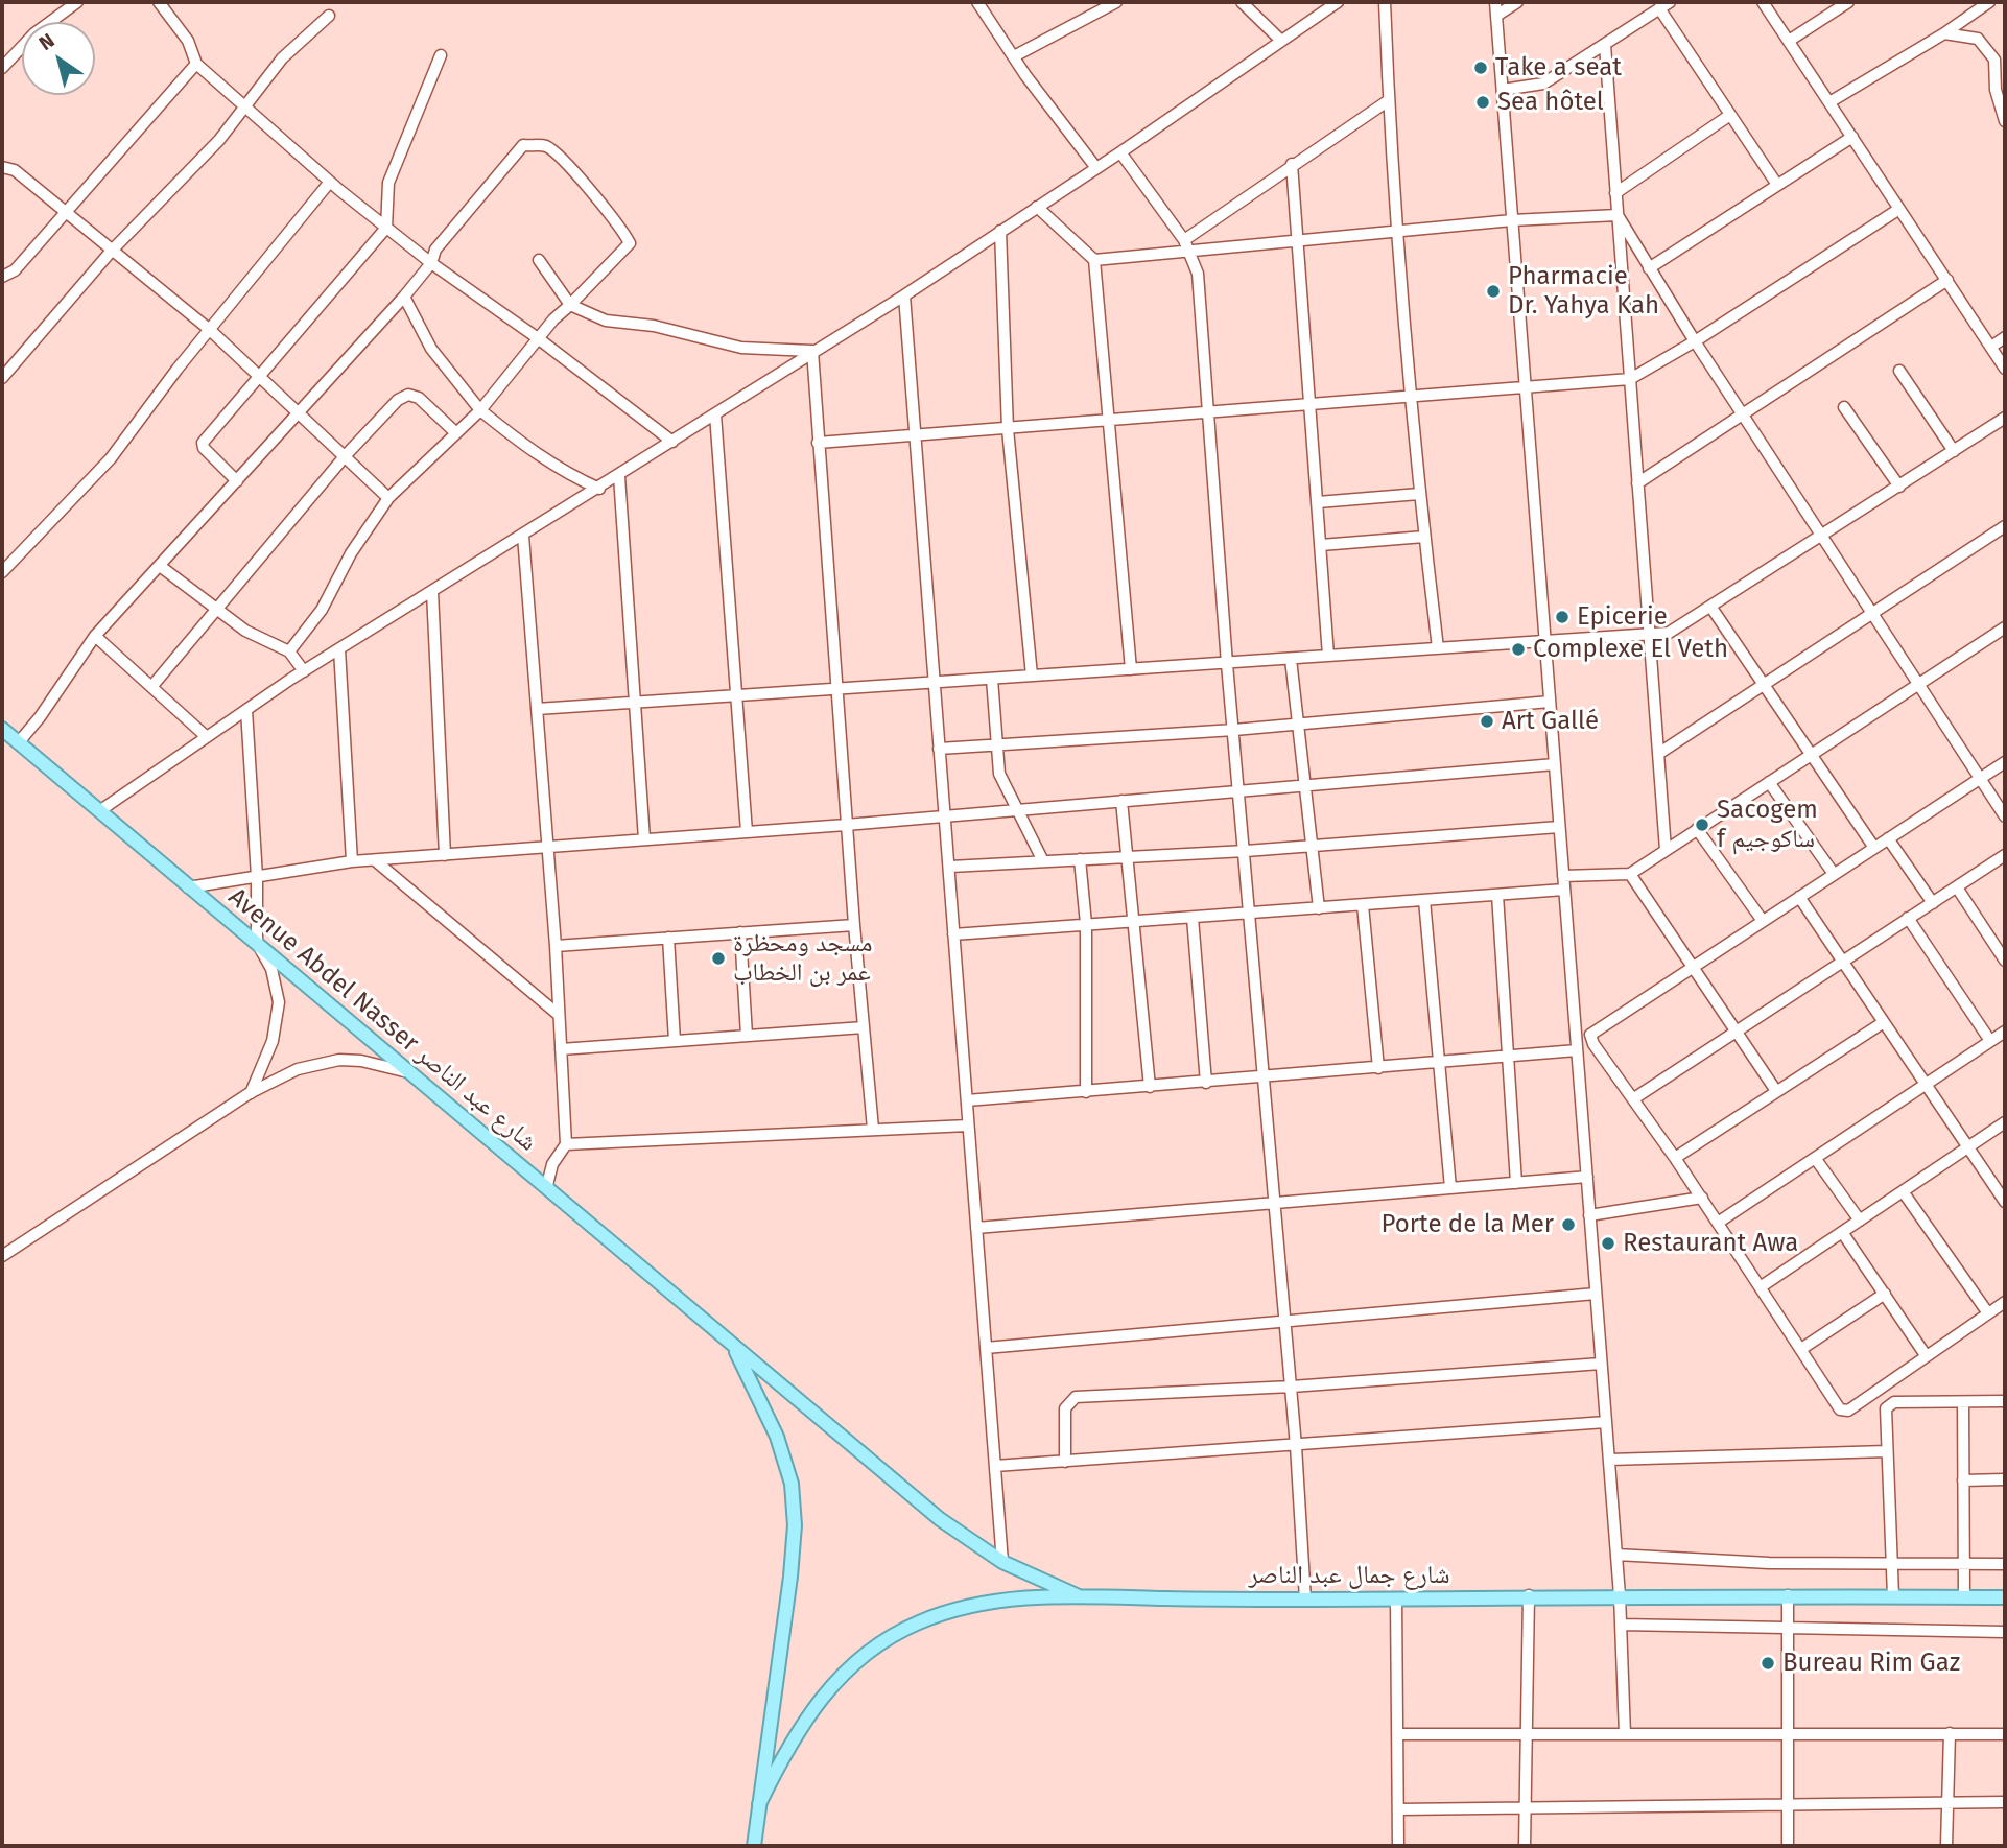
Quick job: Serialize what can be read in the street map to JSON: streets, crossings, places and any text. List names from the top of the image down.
{
  "streets": {
    "main road": ["Avenue Abdel Nasser شارع عبد الناصر", "شارع جمال عبد الناصر"]
  },
  "crossings": [
    ["Avenue Abdel Nasser شارع عبد الناصر", "شارع جمال عبد الناصر"]
  ],
  "places": [
    "Take a seat",
    "Sea hôtel",
    "Pharmacie Dr. Yahya Kah",
    "Epicerie",
    "Complexe El Veth",
    "Art Gallé",
    "Sacogem f ساكوجيم",
    "مسجد ومحظرة عمر بن الخطاب",
    "Porte de la Mer",
    "Restaurant Awa",
    "Bureau Rim Gaz"
  ],
  "north": "top left"
}
